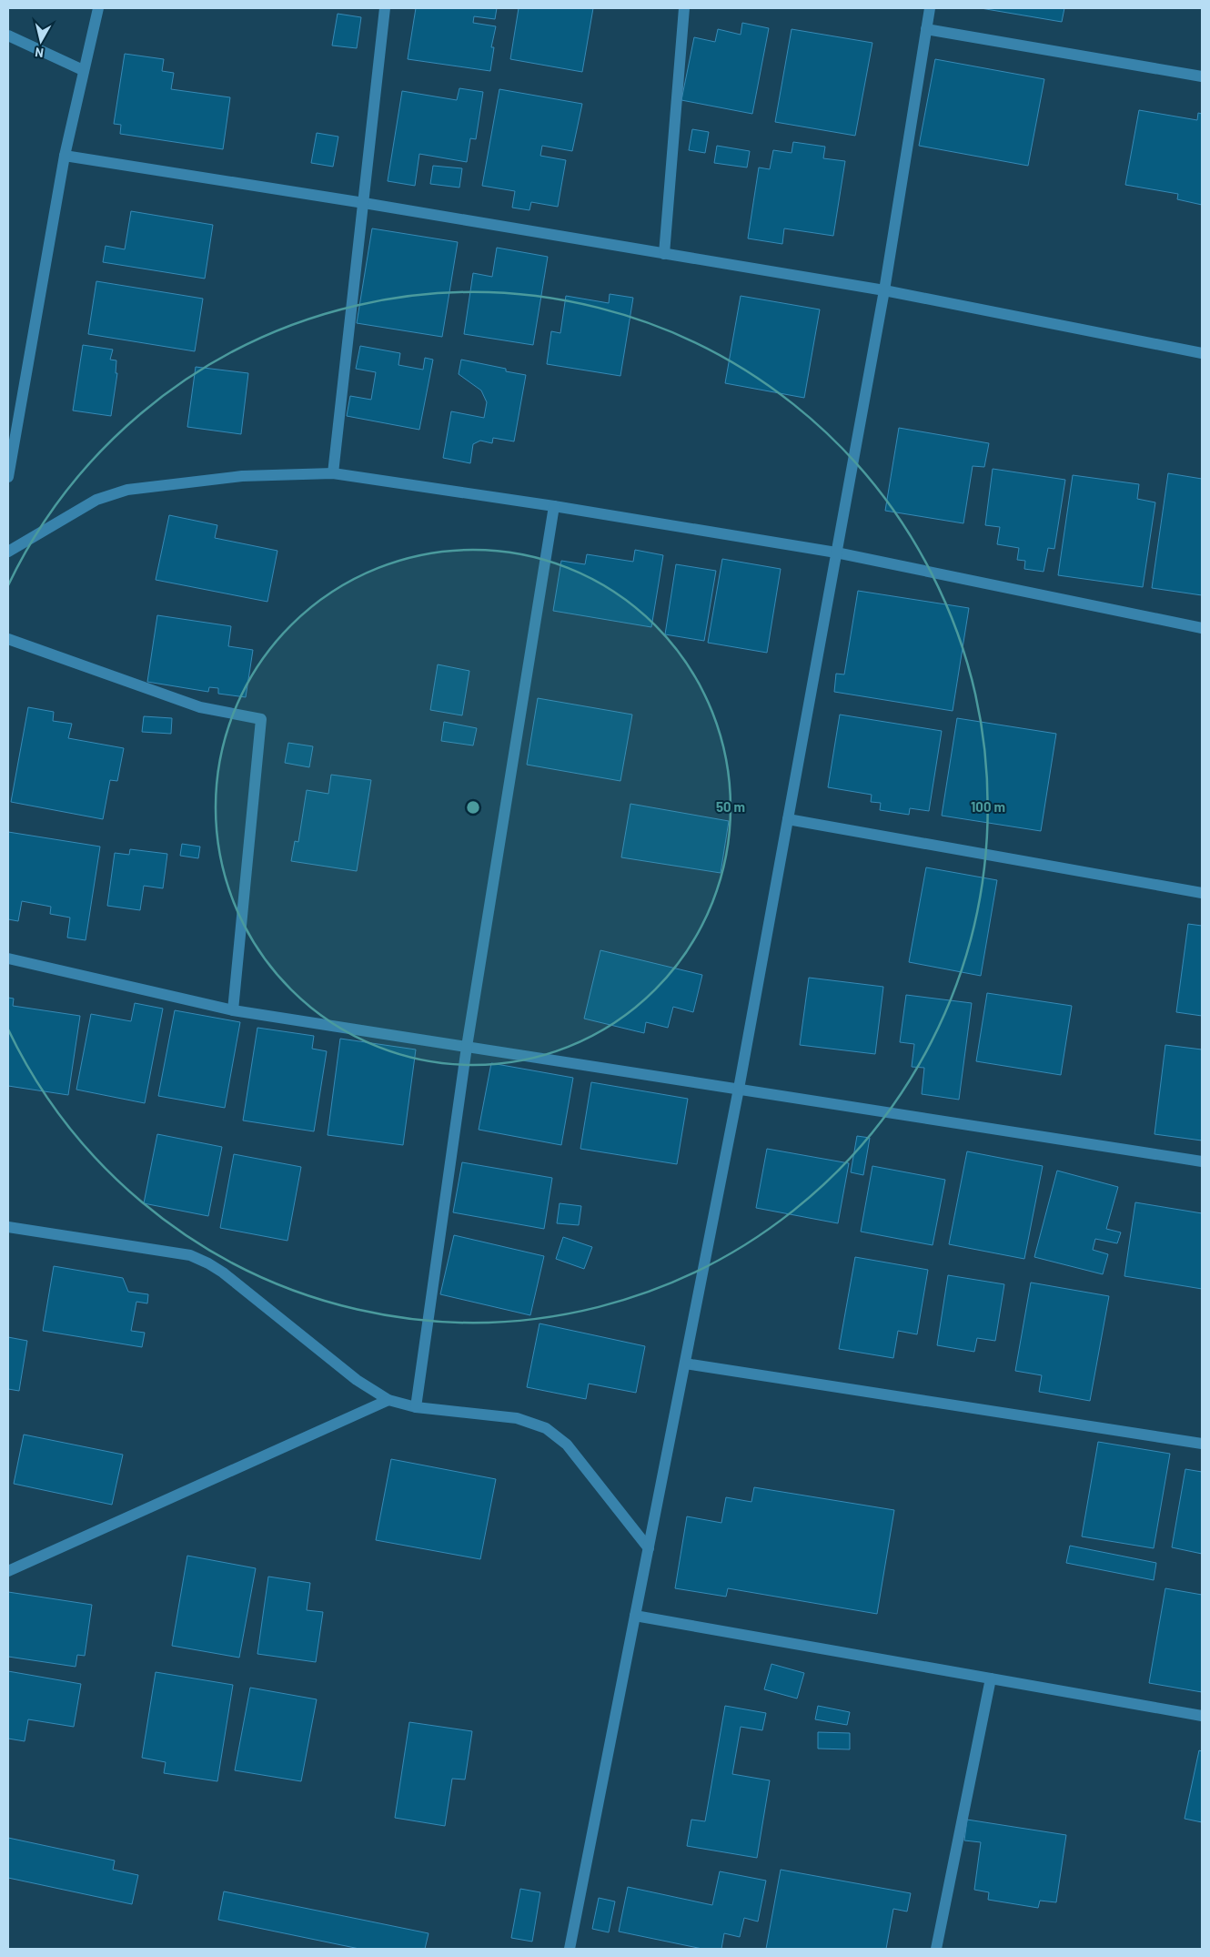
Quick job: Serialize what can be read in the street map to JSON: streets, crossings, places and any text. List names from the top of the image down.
{
  "north": "bottom",
  "rings": ["50 m", "100 m"]
}
